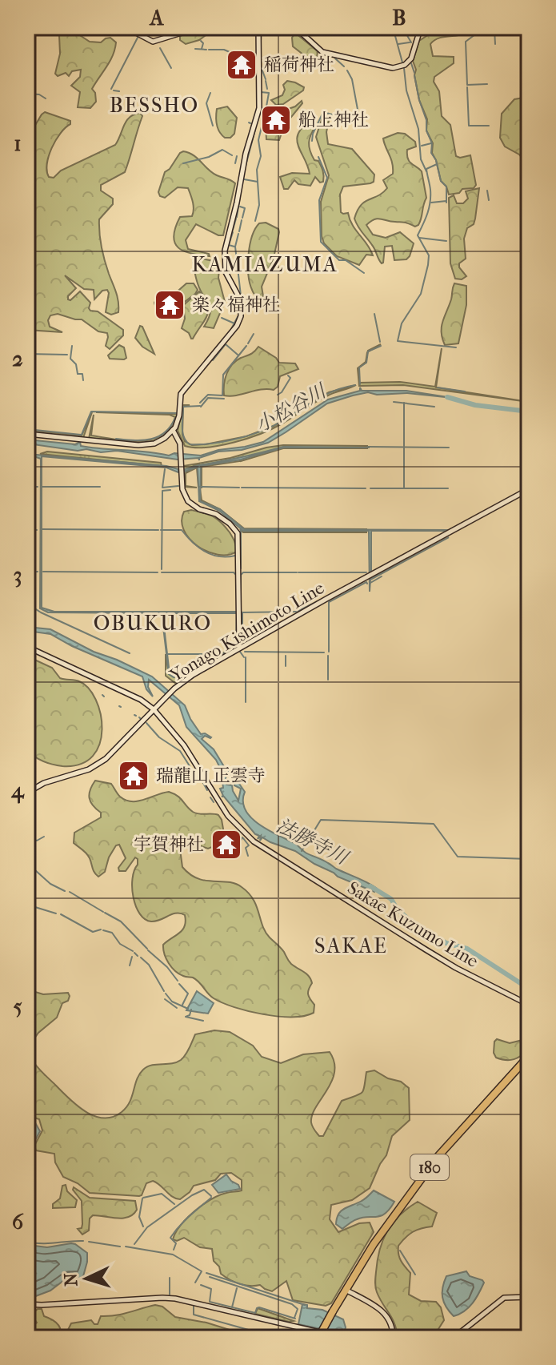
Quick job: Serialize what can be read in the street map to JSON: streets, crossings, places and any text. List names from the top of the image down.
{
  "streets": {
    "highway": ["180"],
    "main road": ["Yonago Kishimoto Line", "Sakae Kuzumo Line"]
  },
  "crossings": [
    ["Yonago Kishimoto Line", "Sakae Kuzumo Line"]
  ],
  "districts": [
    "BESSHO",
    "KAMIAZUMA",
    "OBUKURO",
    "SAKAE"
  ],
  "water": ["小松谷川", "法勝寺川"],
  "places": {
    "temple": [
      "稲荷神社",
      "船上神社",
      "楽々福神社",
      "瑞龍山 正雲寺",
      "宇賀神社"
    ]
  },
  "north": "left",
  "grid": {
    "columns": ["A", "B"],
    "rows": [
      "1",
      "2",
      "3",
      "4",
      "5",
      "6"
    ]
  }
}
